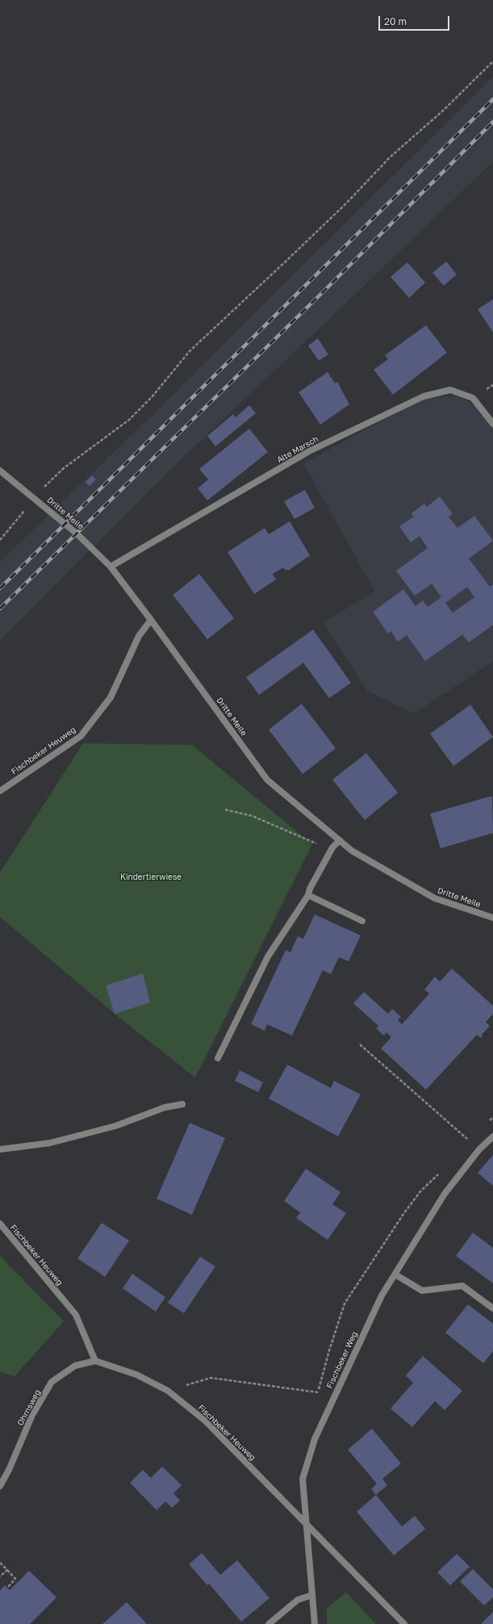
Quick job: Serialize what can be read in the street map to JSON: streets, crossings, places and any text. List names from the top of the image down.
{
  "streets": {
    "street": [
      "Alte Marsch",
      "Dritte Meile",
      "Fischbeker Heuweg",
      "Fischbeker Weg",
      "Ohrnsweg"
    ]
  },
  "crossings": [
    ["Alte Marsch", "Dritte Meile"],
    ["Dritte Meile", "Fischbeker Heuweg"],
    ["Fischbeker Heuweg", "Fischbeker Weg"],
    ["Fischbeker Heuweg", "Ohrnsweg"]
  ],
  "parks": ["Kindertierwiese"],
  "scale_bar": "20 m"
}
